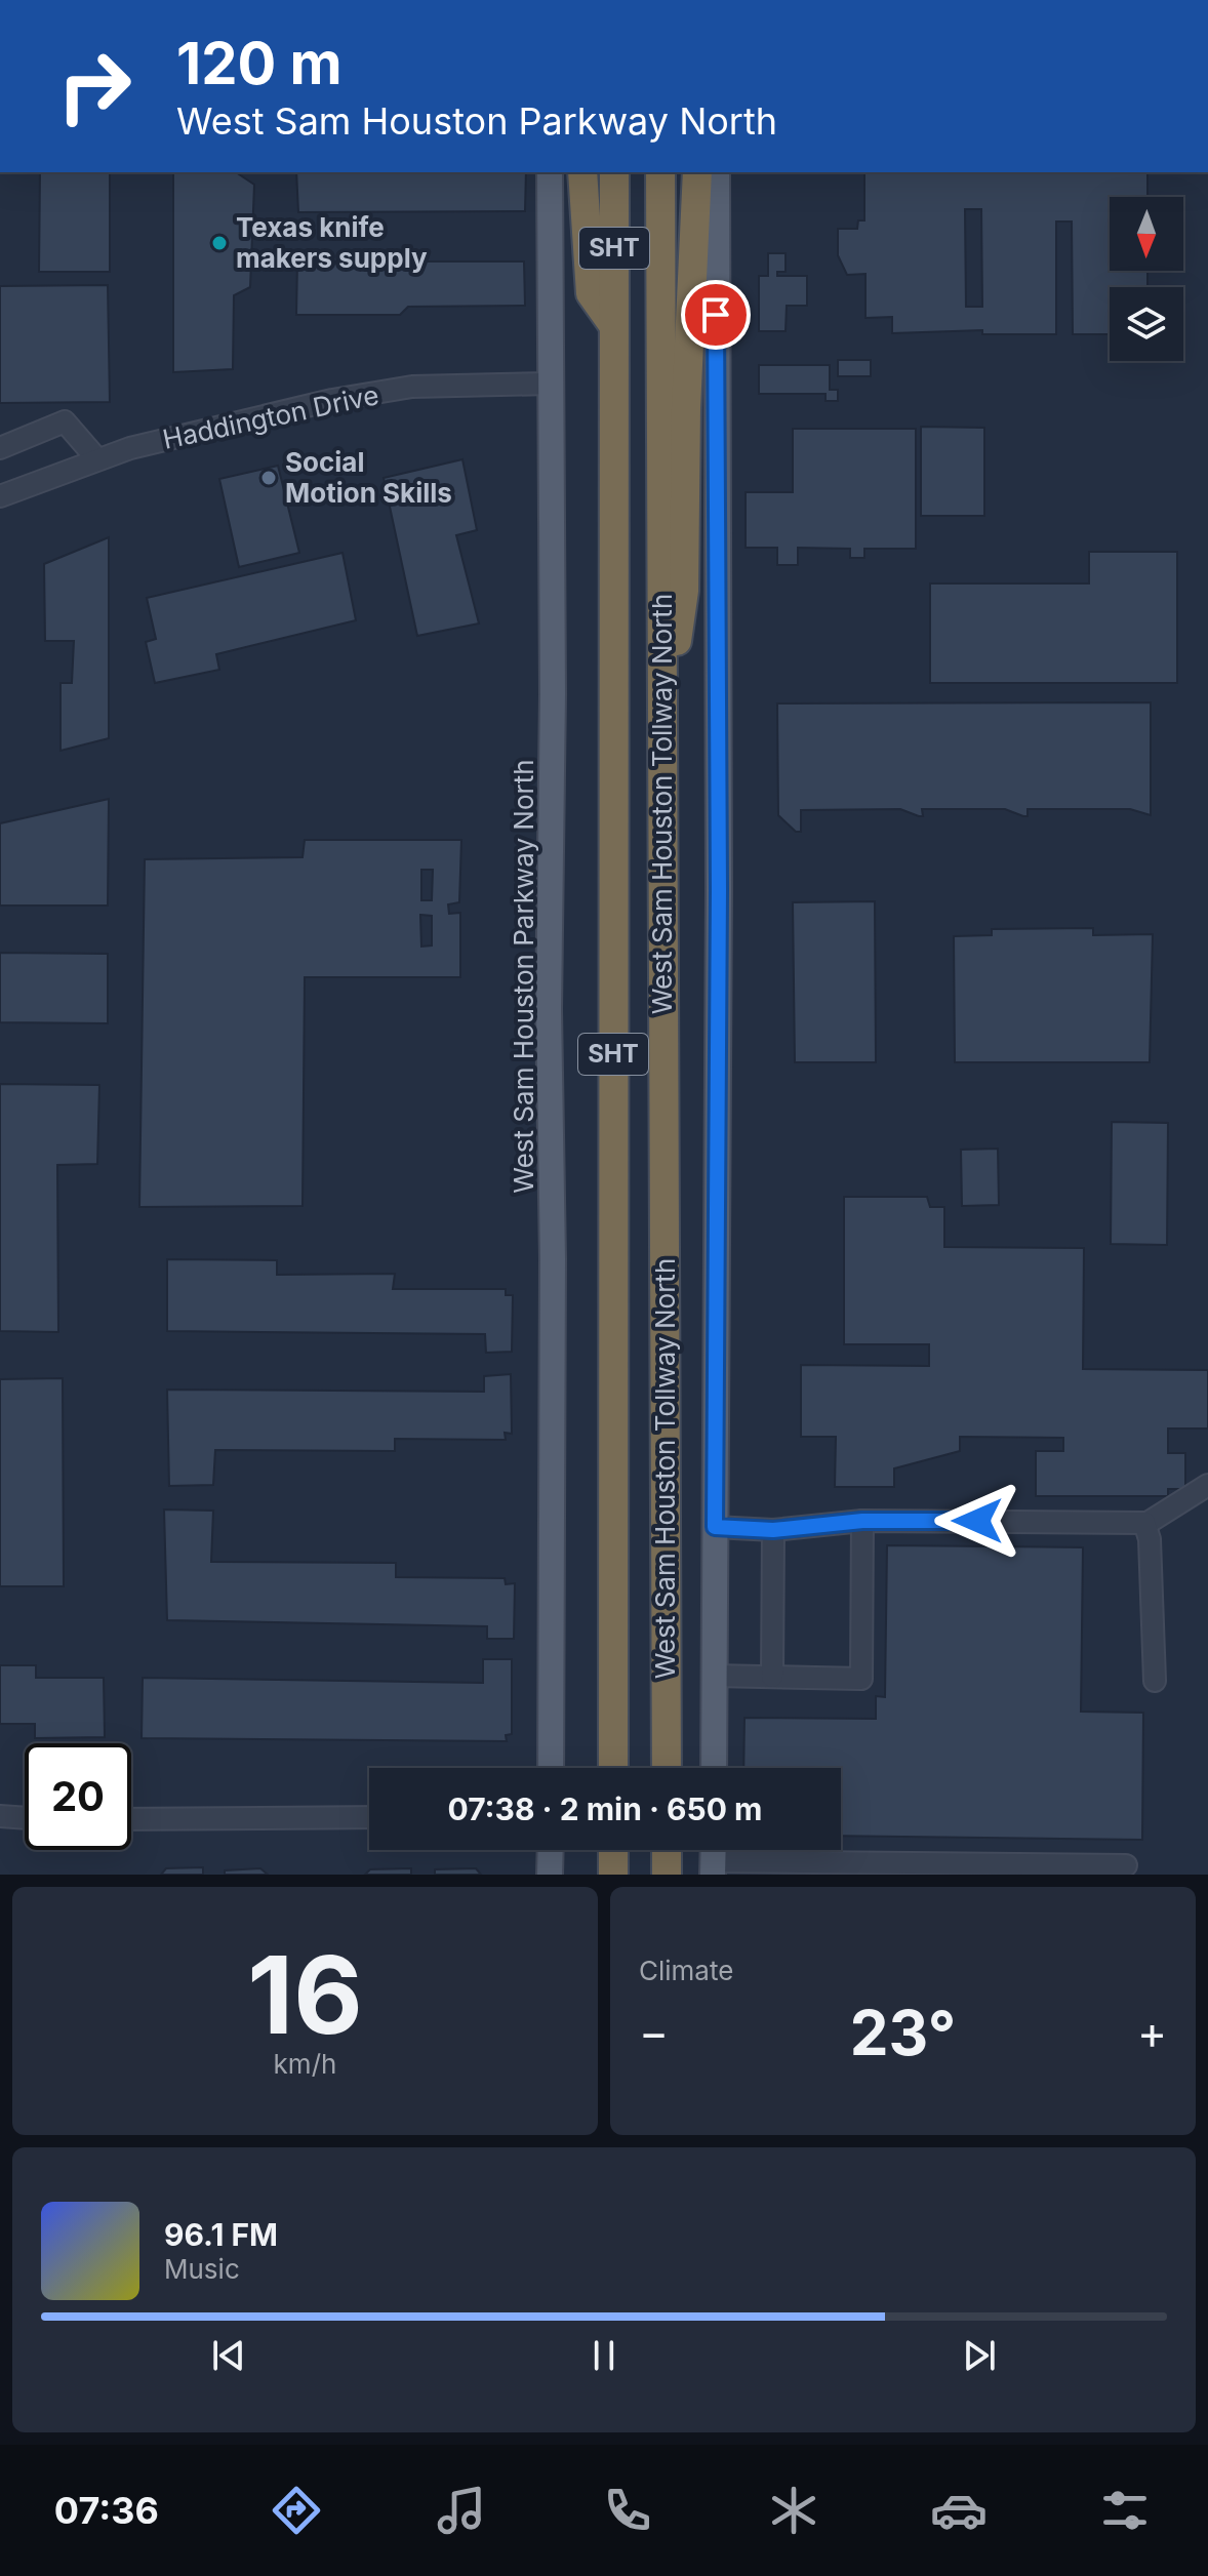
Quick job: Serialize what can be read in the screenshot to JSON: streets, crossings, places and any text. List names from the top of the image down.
{
  "streets": {
    "highway": ["SHT", "West Sam Houston Tollway North"],
    "main road": ["West Sam Houston Parkway North"],
    "street": ["Haddington Drive"]
  },
  "crossings": [
    ["Haddington Drive", "West Sam Houston Parkway North"]
  ],
  "places": ["Texas knife makers supply", "Social Motion Skills"],
  "north": "bottom",
  "page": {
    "turn": ["120 m", "West Sam Houston Parkway North"],
    "limit": "20",
    "trip": "07:38 · 2 min · 650 m",
    "tile": [
      ["16", "km/h"],
      "Climate"
    ],
    "heat": ["−", "23°", "+"],
    "song": ["96.1 FM", "Music"],
    "tabs": "07:36"
  }
}
